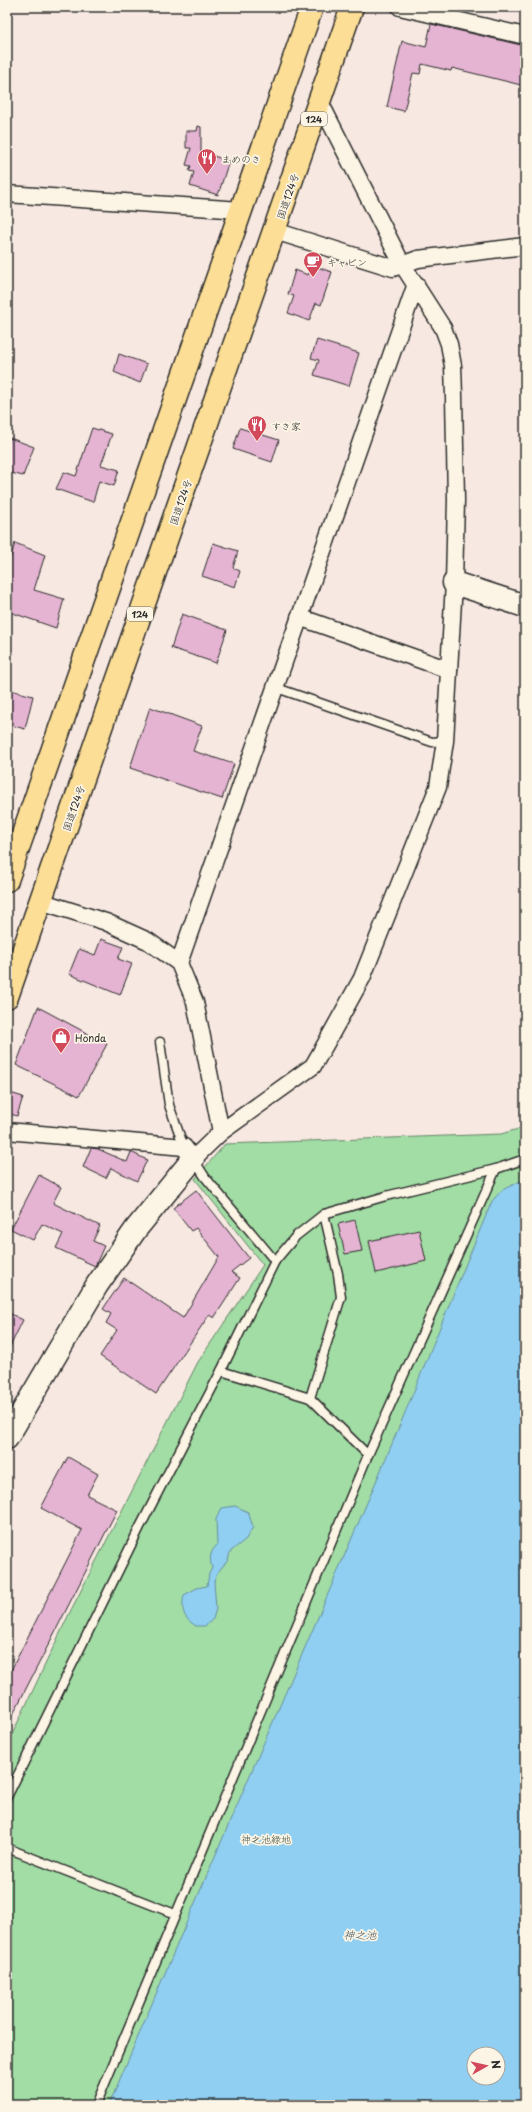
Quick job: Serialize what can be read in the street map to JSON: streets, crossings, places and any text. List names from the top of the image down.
{
  "streets": {
    "highway": ["124", "国道124号"]
  },
  "water": ["神之池"],
  "parks": ["神之池緑地"],
  "places": {
    "restaurant": ["まめのき", "すき家"],
    "cafe": ["キャビン"],
    "shop": ["Honda"]
  },
  "north": "right"
}
